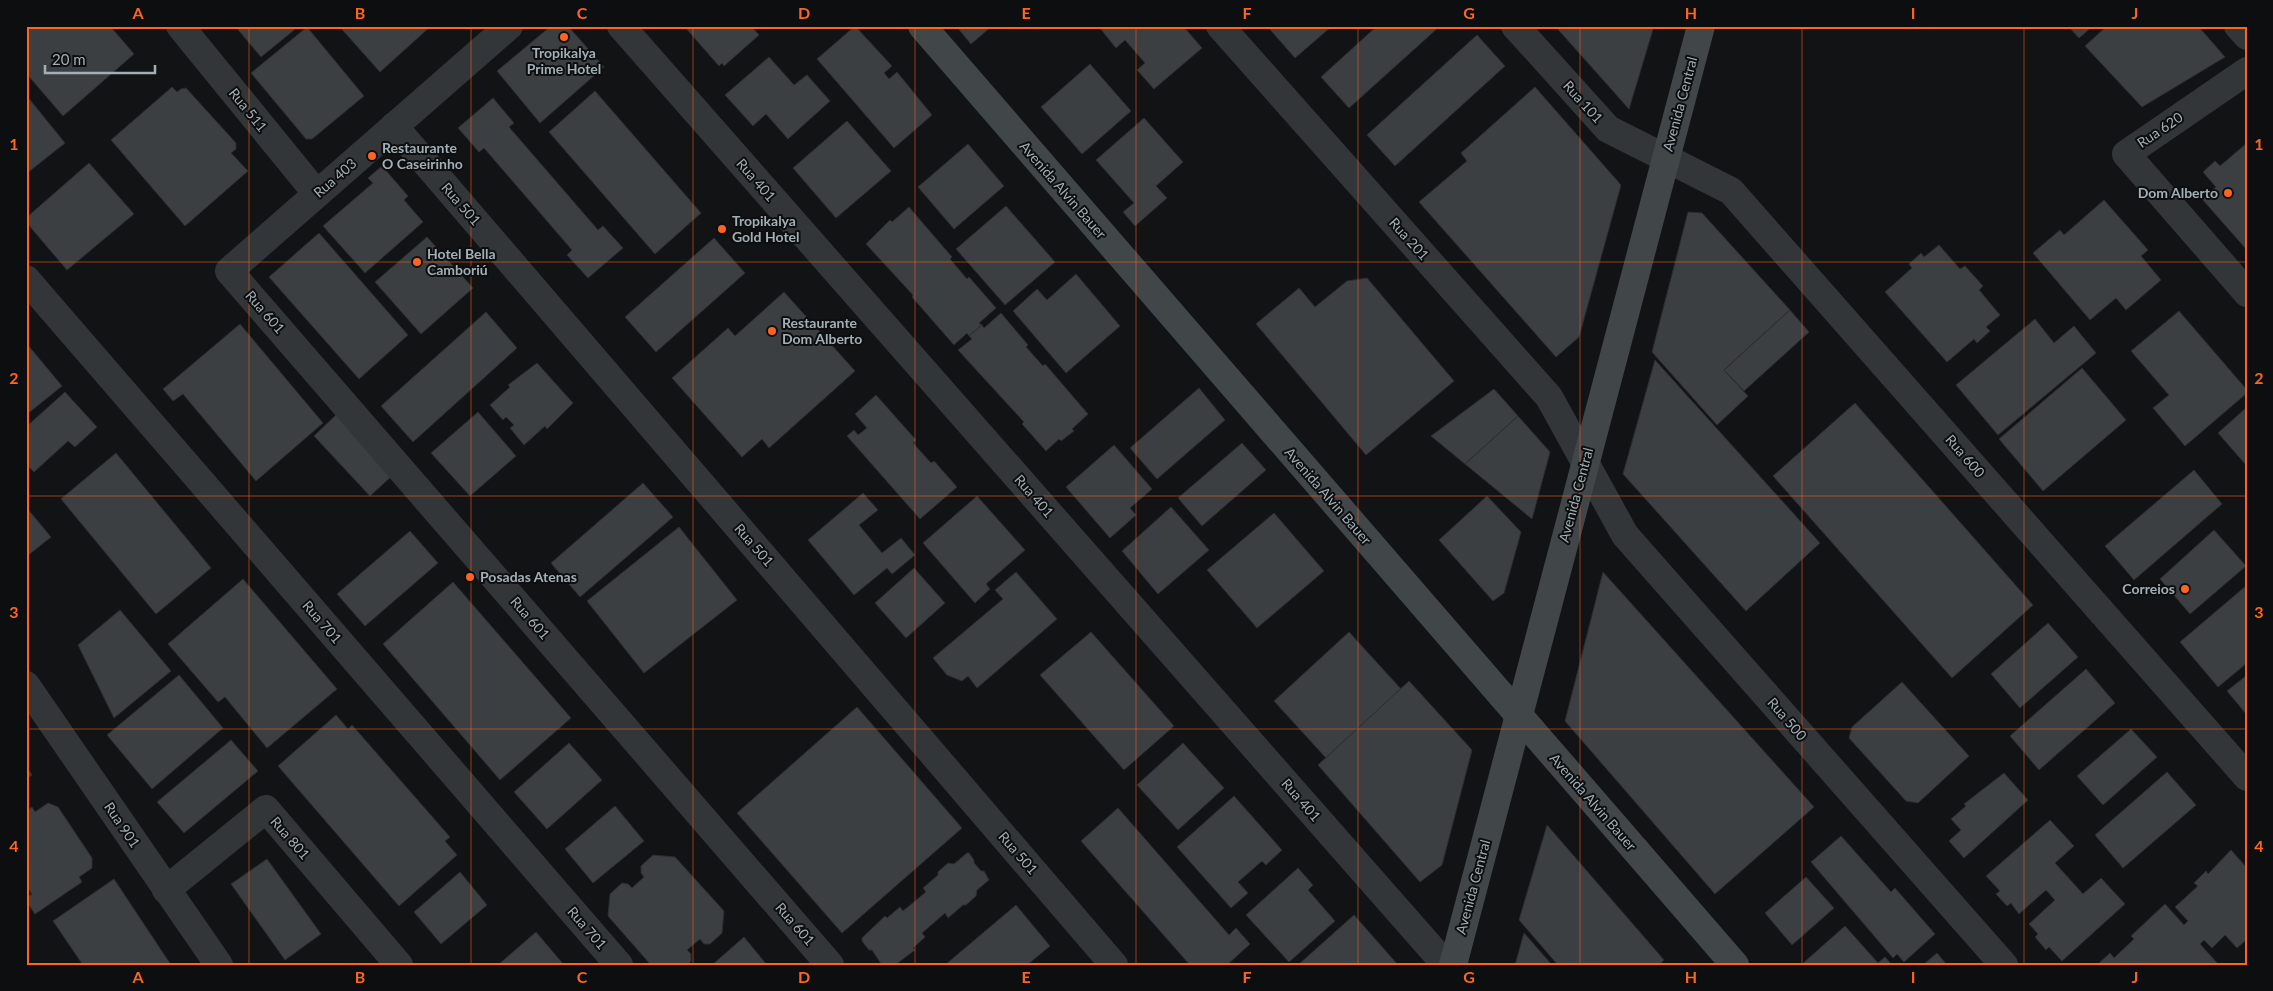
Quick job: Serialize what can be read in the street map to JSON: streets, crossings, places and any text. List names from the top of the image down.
{
  "streets": {
    "main road": ["Avenida Central", "Avenida Alvin Bauer"],
    "street": [
      "Rua 101",
      "Rua 511",
      "Rua 620",
      "Rua 403",
      "Rua 401",
      "Rua 501",
      "Rua 201",
      "Rua 601",
      "Rua 600",
      "Rua 701",
      "Rua 500",
      "Rua 901",
      "Rua 801"
    ]
  },
  "crossings": [
    ["Rua 101", "Avenida Central"],
    ["Rua 101", "Rua 600"],
    ["Avenida Central", "Avenida Alvin Bauer"],
    ["Avenida Central", "Rua 201"],
    ["Avenida Central", "Rua 600"],
    ["Avenida Central", "Rua 500"],
    ["Rua 511", "Rua 403"],
    ["Rua 403", "Rua 501"],
    ["Rua 403", "Rua 601"],
    ["Rua 201", "Rua 500"],
    ["Rua 901", "Rua 801"]
  ],
  "places": [
    "Tropikalya Prime Hotel",
    "Restaurante O Caseirinho",
    "Dom Alberto",
    "Tropikalya Gold Hotel",
    "Hotel Bella Camboriú",
    "Restaurante Dom Alberto",
    "Posadas Atenas",
    "Correios"
  ],
  "scale_bar": "20 m",
  "grid": {
    "columns": [
      "A",
      "B",
      "C",
      "D",
      "E",
      "F",
      "G",
      "H",
      "I",
      "J"
    ],
    "rows": [
      "1",
      "2",
      "3",
      "4"
    ]
  }
}
